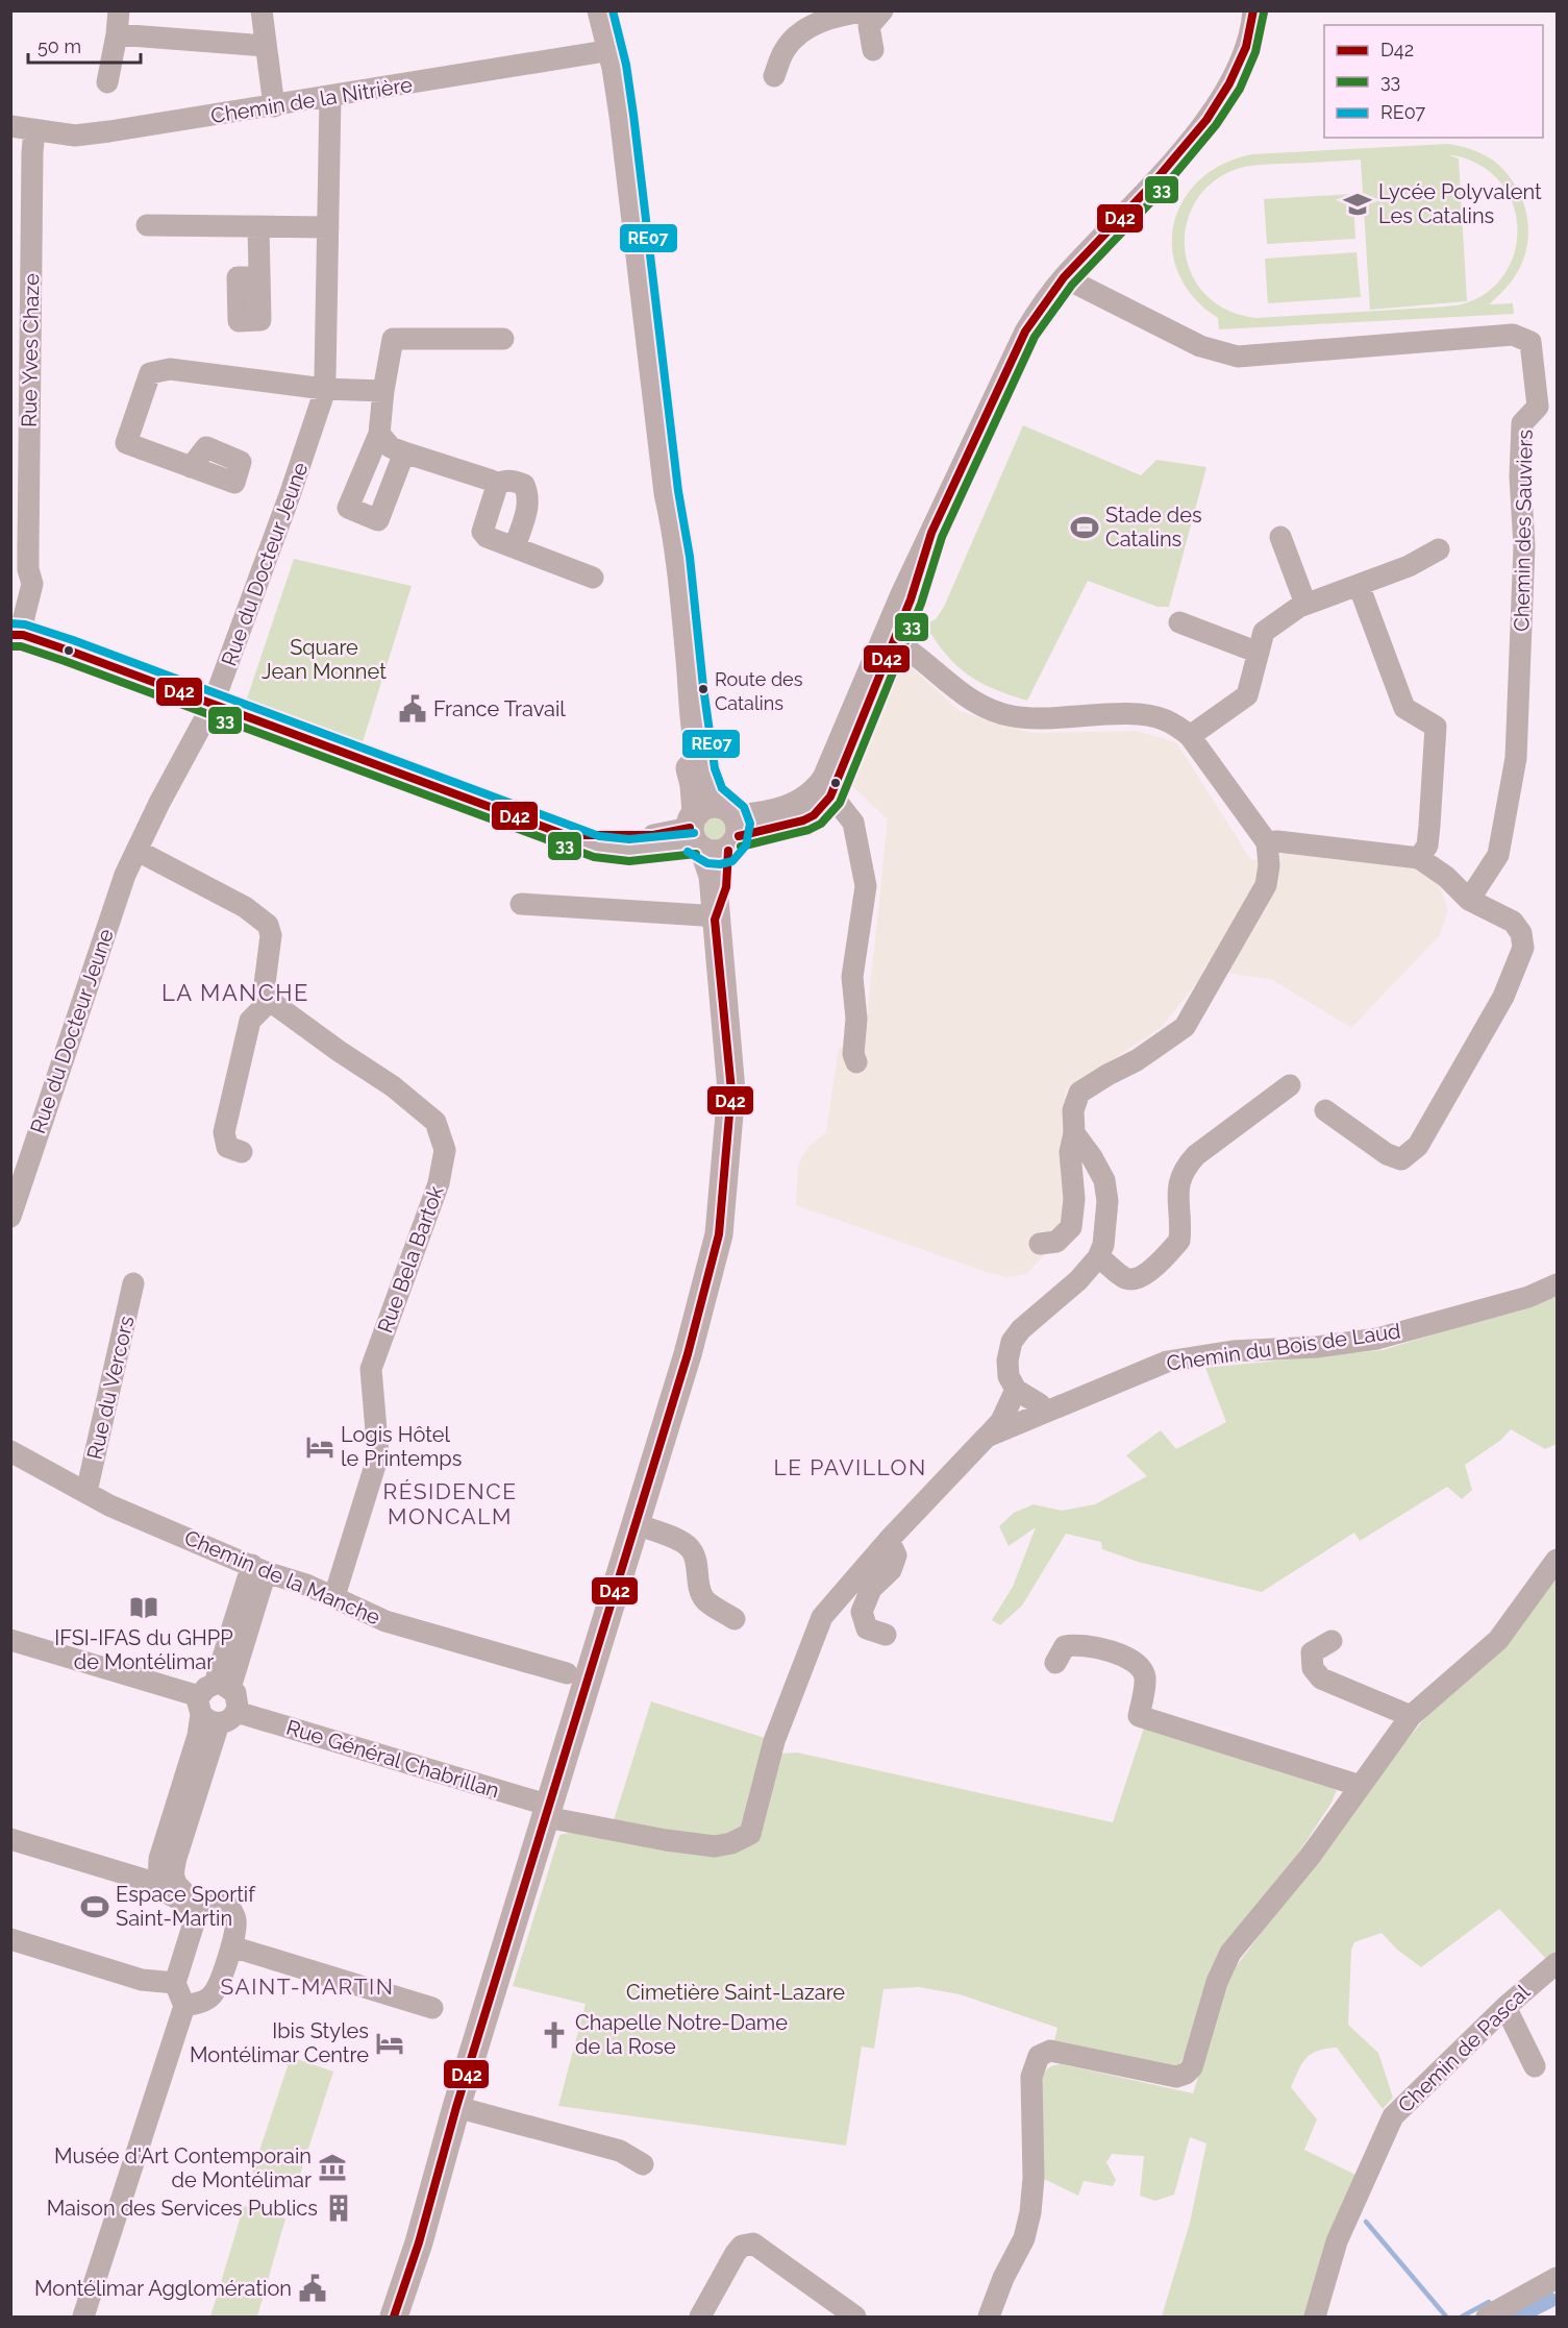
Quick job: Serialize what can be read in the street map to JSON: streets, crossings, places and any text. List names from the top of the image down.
{
  "streets": {
    "street": [
      "Chemin de la Nitrière",
      "Rue Yves Chaze",
      "Chemin des Sauviers",
      "Rue du Docteur Jeune",
      "Rue Bela Bartok",
      "Chemin du Bois de Laud",
      "Rue du Vercors",
      "Chemin de la Manche",
      "Rue Général Chabrillan",
      "Chemin de Pascal"
    ]
  },
  "crossings": [
    ["Chemin de la Nitrière", "Rue Yves Chaze"],
    ["Chemin de la Nitrière", "Rue du Docteur Jeune"],
    ["Rue Bela Bartok", "Chemin de la Manche"],
    ["Chemin du Bois de Laud", "Rue Général Chabrillan"],
    ["Rue du Vercors", "Chemin de la Manche"]
  ],
  "districts": [
    "LA MANCHE",
    "LE PAVILLON",
    "RÉSIDENCE MONCALM",
    "SAINT-MARTIN"
  ],
  "parks": ["Square Jean Monnet", "Cimetière Saint-Lazare"],
  "places": {
    "school or university": ["Lycée Polyvalent Les Catalins"],
    "sports": ["Stade des Catalins", "Espace Sportif Saint-Martin"],
    "other": ["Route des Catalins"],
    "public building": ["France Travail", "Montélimar Agglomération"],
    "hotel": ["Logis Hôtel le Printemps", "Ibis Styles Montélimar Centre"],
    "library": ["IFSI-IFAS du GHPP de Montélimar"],
    "church": ["Chapelle Notre-Dame de la Rose"],
    "museum": ["Musée d'Art Contemporain de Montélimar"],
    "building": ["Maison des Services Publics"]
  },
  "lines": ["transit line D42", "transit line RE07", "transit line 33"],
  "legend": ["D42", "33", "RE07"],
  "scale_bar": "50 m"
}
